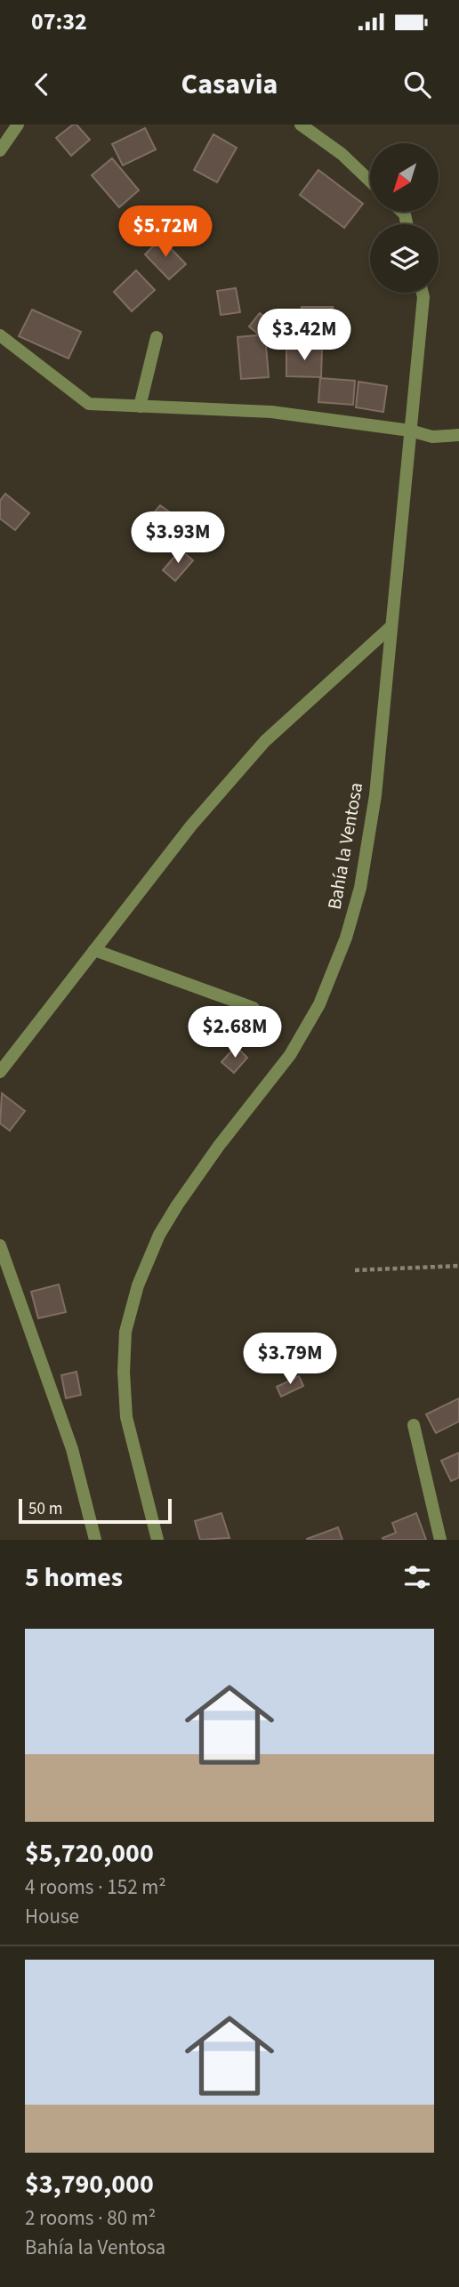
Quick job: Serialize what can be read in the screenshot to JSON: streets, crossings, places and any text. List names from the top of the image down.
{
  "streets": {
    "street": ["Bahía la Ventosa"]
  },
  "scale_bar": "50 m",
  "north": "bottom left",
  "page": {
    "status": "07:32",
    "header": "Casavia",
    "price": [
      "$5.72M",
      "$3.42M",
      "$3.93M",
      "$2.68M",
      "$3.79M"
    ],
    "scale": "50 m",
    "heading": "5 homes",
    "list": [
      {
        "name": "$5,720,000",
        "note": "4 rooms · 152 m² · House"
      },
      {
        "name": "$3,790,000",
        "note": "2 rooms · 80 m² · Bahía la Ventosa"
      }
    ]
  }
}
